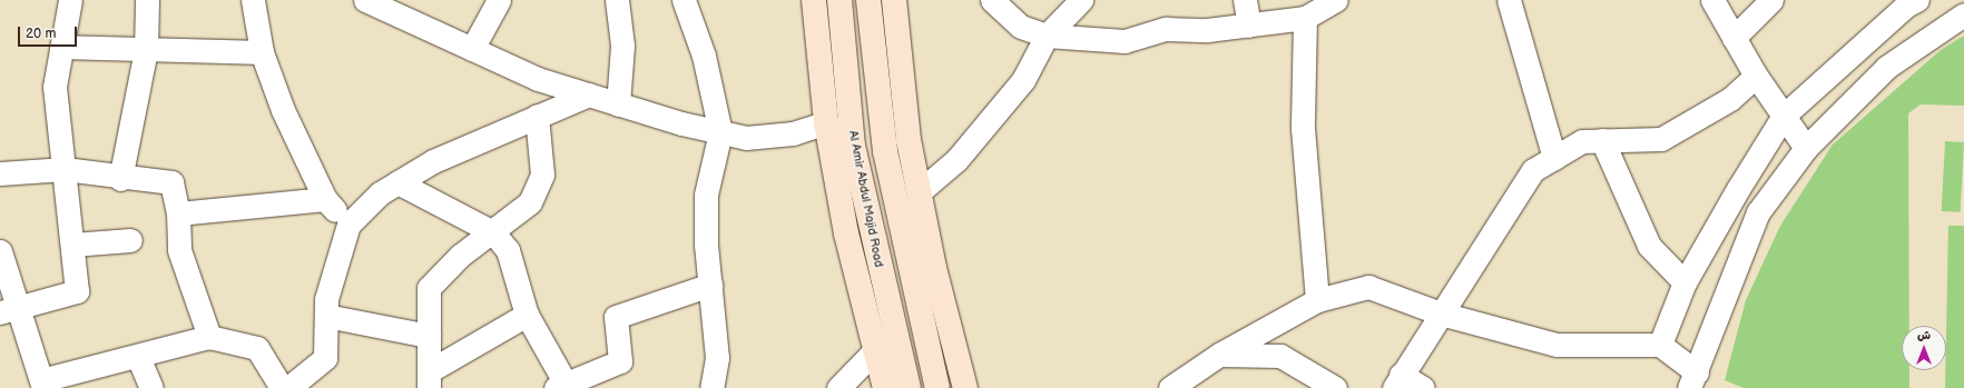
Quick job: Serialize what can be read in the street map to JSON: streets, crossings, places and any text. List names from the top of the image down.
{
  "streets": {
    "main road": ["Al Amir Abdul Majid Road"]
  },
  "scale_bar": "20 m",
  "north": "top"
}
